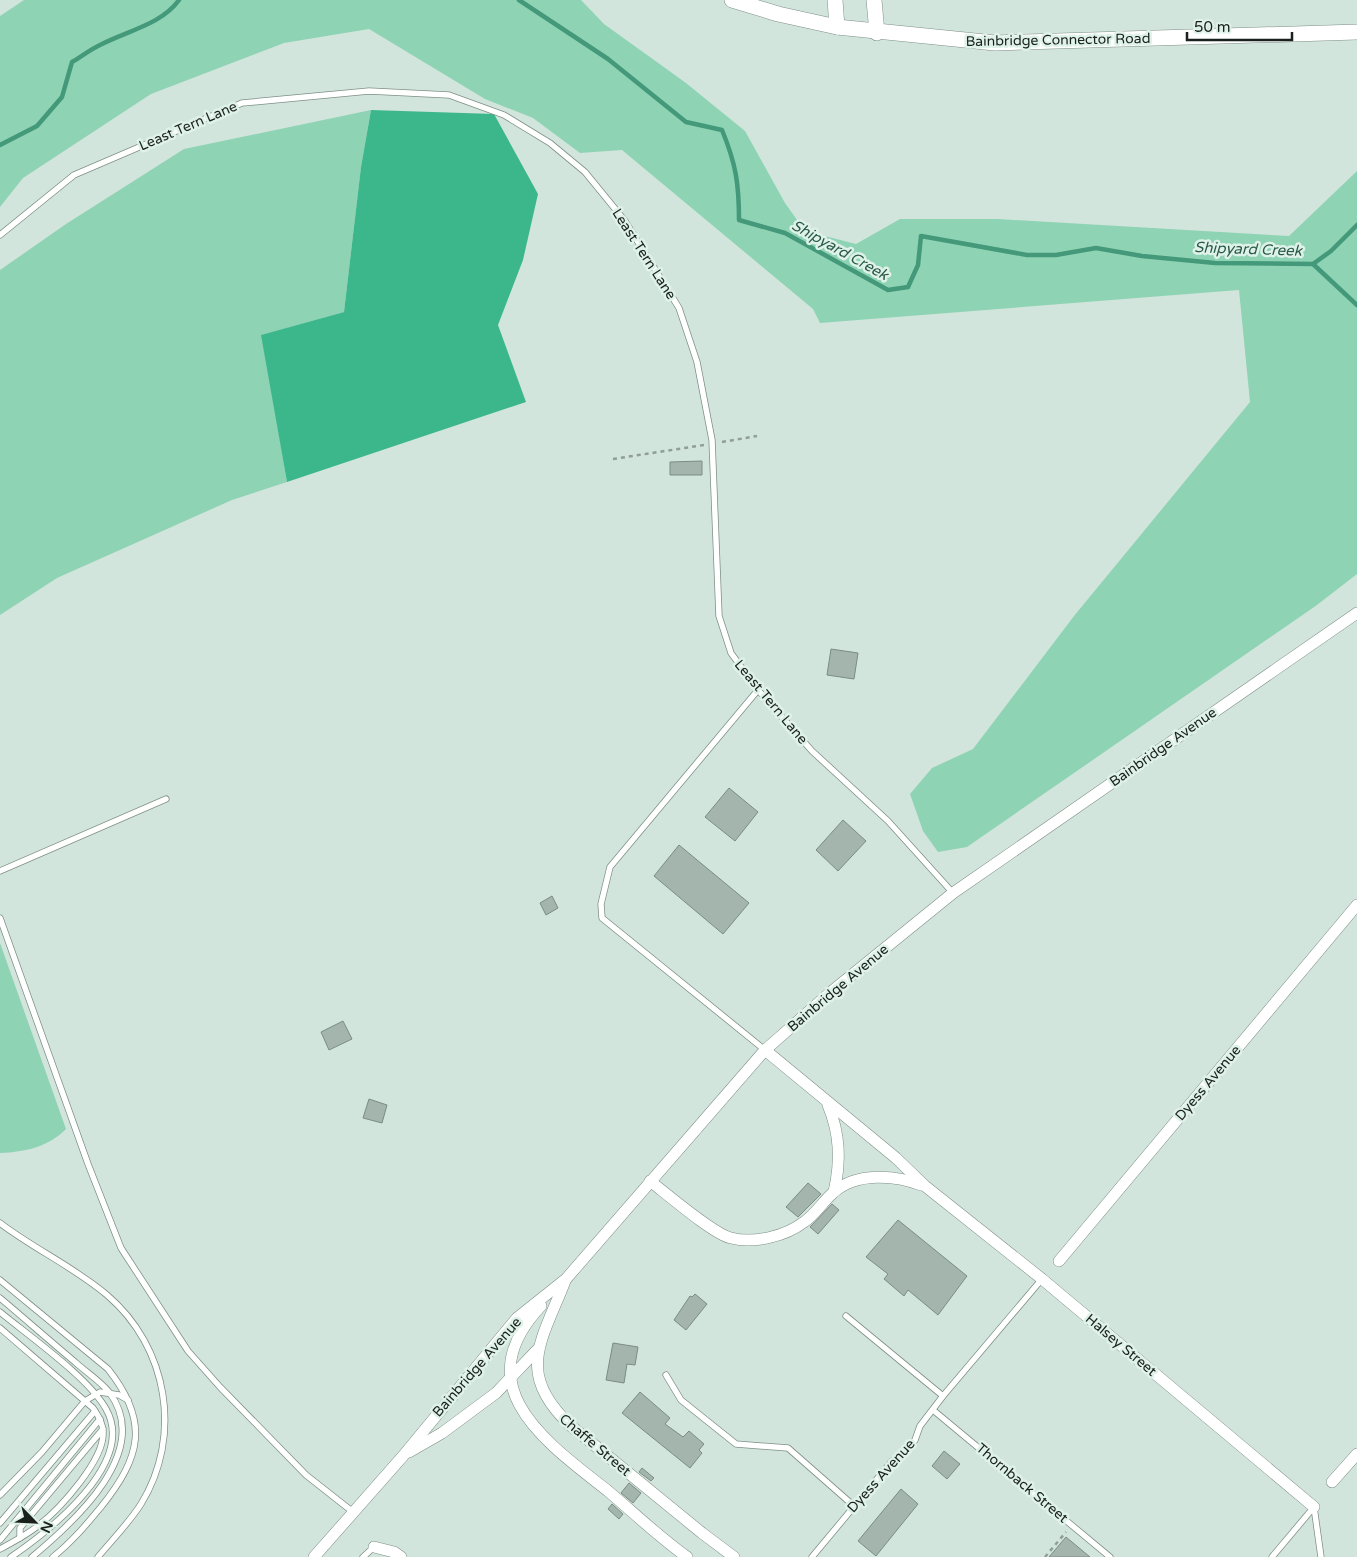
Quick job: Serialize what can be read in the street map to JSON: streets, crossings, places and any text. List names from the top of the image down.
{
  "streets": {
    "street": [
      "Bainbridge Connector Road",
      "Bainbridge Avenue",
      "Dyess Avenue",
      "Halsey Street",
      "Chaffe Street"
    ],
    "lane": ["Least Tern Lane", "Thornback Street"]
  },
  "crossings": [
    ["Least Tern Lane", "Bainbridge Avenue"],
    ["Bainbridge Avenue", "Halsey Street"],
    ["Bainbridge Avenue", "Chaffe Street"],
    ["Dyess Avenue", "Halsey Street"],
    ["Dyess Avenue", "Thornback Street"]
  ],
  "water": ["Shipyard Creek"],
  "scale_bar": "50 m",
  "north": "bottom right"
}
